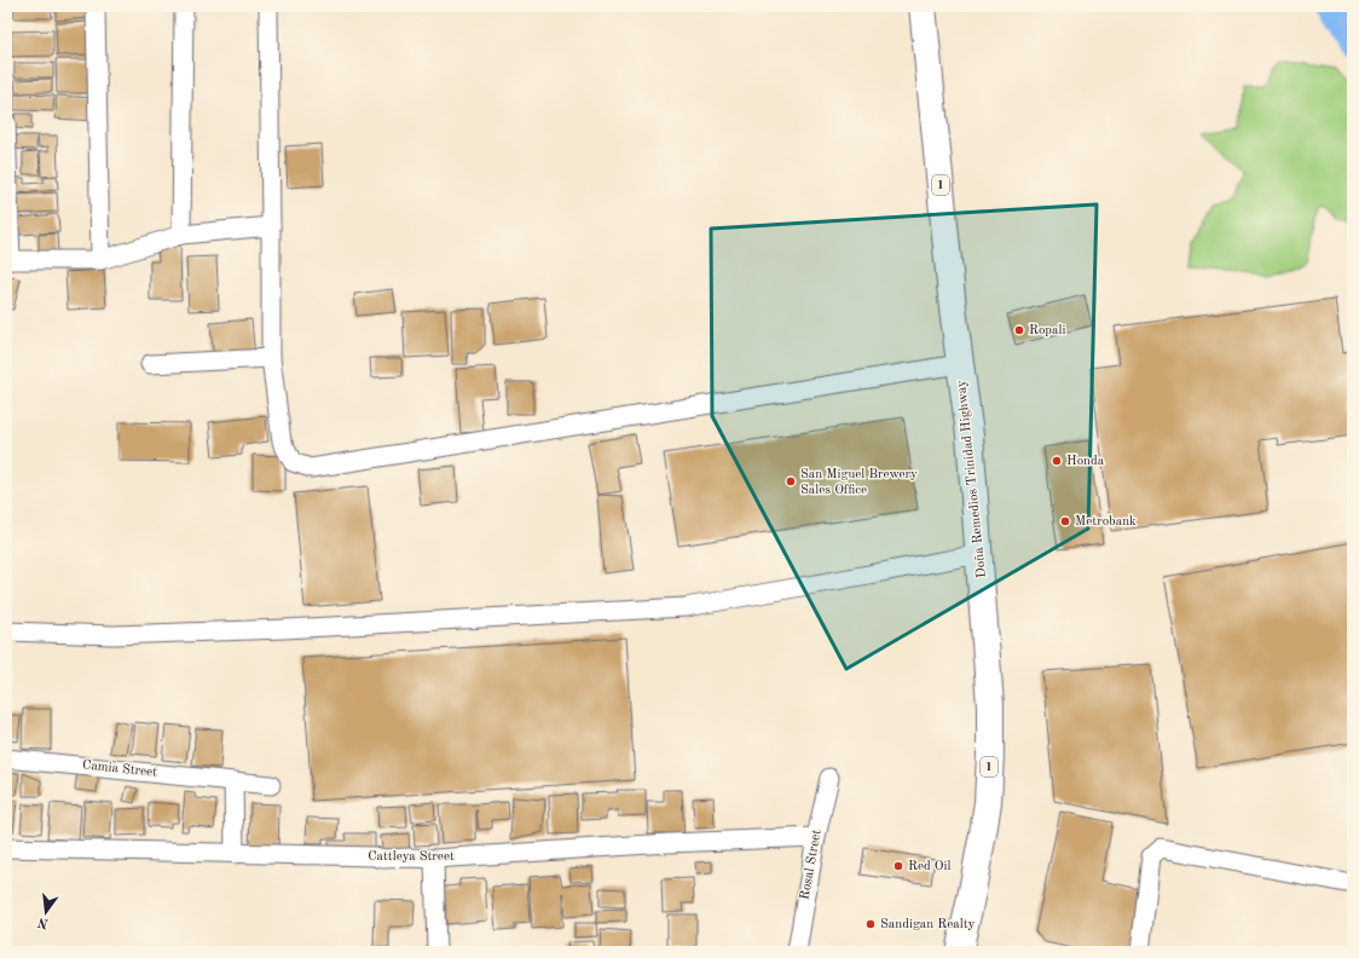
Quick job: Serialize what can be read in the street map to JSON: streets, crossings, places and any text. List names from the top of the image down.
{
  "streets": {
    "highway": ["1", "Doña Remedios Trinidad Highway"],
    "street": ["Camia Street", "Cattleya Street", "Rosal Street"]
  },
  "crossings": [
    ["Cattleya Street", "Rosal Street"]
  ],
  "places": [
    "Ropali",
    "Honda",
    "San Miguel Brewery Sales Office",
    "Metrobank",
    "Red Oil",
    "Sandigan Realty"
  ],
  "north": "bottom"
}
